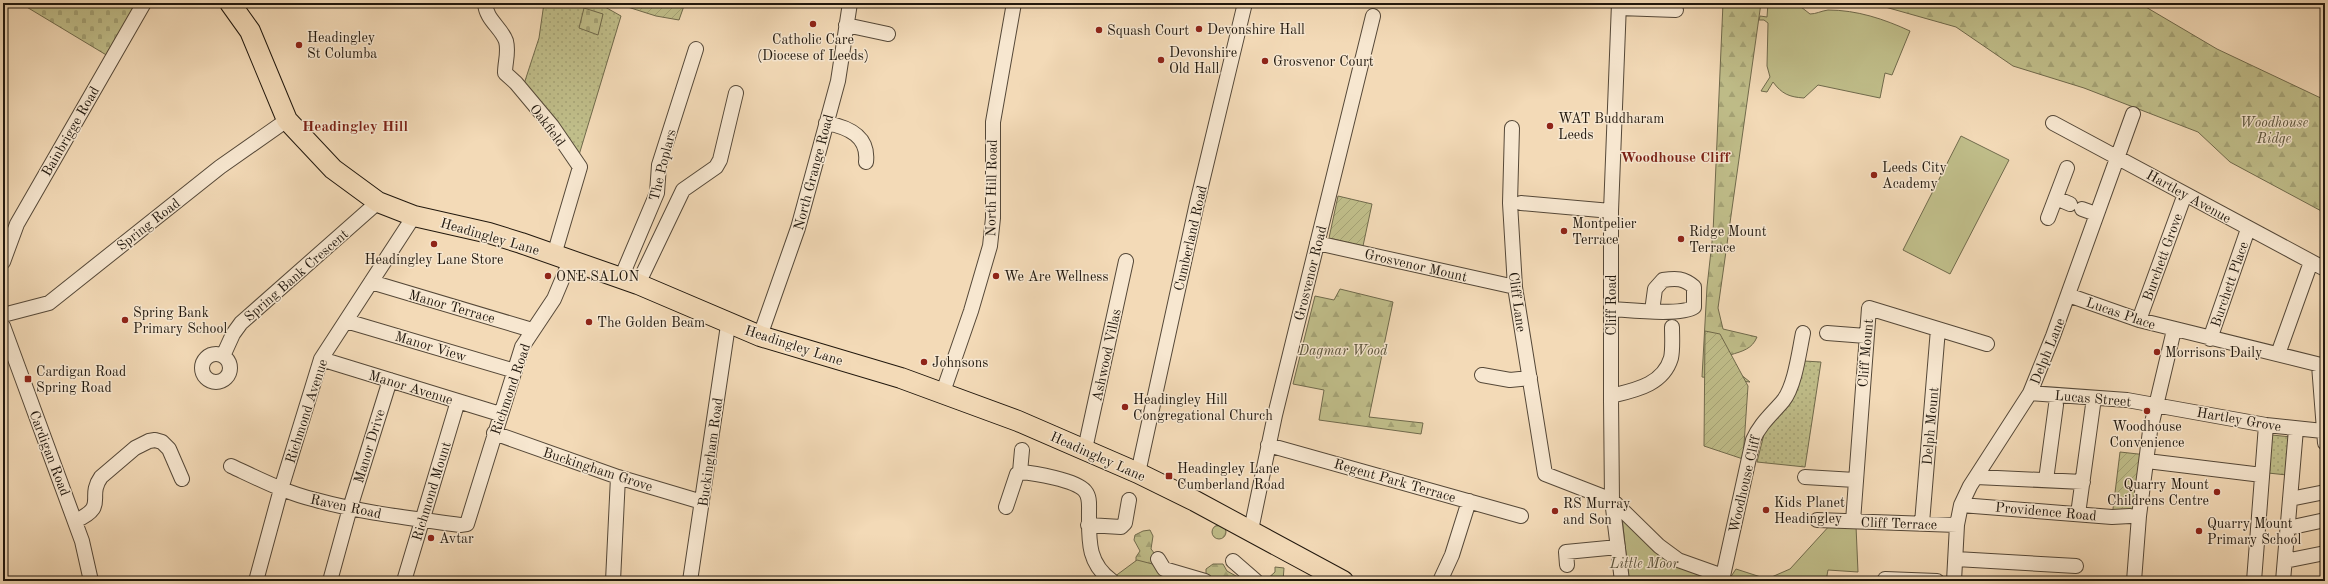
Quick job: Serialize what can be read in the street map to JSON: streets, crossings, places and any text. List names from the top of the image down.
{
  "streets": {
    "highway": ["Headingley Lane"],
    "street": [
      "Oakfield",
      "Bainbrigge Road",
      "The Poplars",
      "North Grange Road",
      "North Hill Road",
      "Hartley Avenue",
      "Spring Road",
      "Cumberland Road",
      "Burchett Grove",
      "Grosvenor Mount",
      "Grosvenor Road",
      "Spring Bank Crescent",
      "Burchett Place",
      "Cliff Lane",
      "Cliff Road",
      "Manor Terrace",
      "Lucas Place",
      "Manor View",
      "Delph Lane",
      "Cliff Mount",
      "Ashwood Villas",
      "Manor Avenue",
      "Richmond Road",
      "Lucas Street",
      "Richmond Avenue",
      "Hartley Grove",
      "Delph Mount",
      "Manor Drive",
      "Buckingham Road",
      "Cardigan Road",
      "Buckingham Grove",
      "Regent Park Terrace",
      "Woodhouse Cliff",
      "Richmond Mount",
      "Raven Road",
      "Providence Road",
      "Cliff Terrace"
    ]
  },
  "crossings": [
    ["Oakfield", "Headingley Lane"],
    ["Oakfield", "Richmond Road"],
    ["The Poplars", "Headingley Lane"],
    ["North Grange Road", "Headingley Lane"],
    ["North Hill Road", "Headingley Lane"],
    ["Hartley Avenue", "Burchett Grove"],
    ["Hartley Avenue", "Burchett Place"],
    ["Hartley Avenue", "Delph Lane"],
    ["Spring Road", "Headingley Lane"],
    ["Headingley Lane", "Cumberland Road"],
    ["Headingley Lane", "Grosvenor Road"],
    ["Headingley Lane", "Spring Bank Crescent"],
    ["Headingley Lane", "Ashwood Villas"],
    ["Headingley Lane", "Richmond Road"],
    ["Headingley Lane", "Richmond Avenue"],
    ["Headingley Lane", "Buckingham Road"],
    ["Burchett Grove", "Lucas Place"],
    ["Grosvenor Mount", "Grosvenor Road"],
    ["Grosvenor Mount", "Cliff Lane"],
    ["Grosvenor Road", "Regent Park Terrace"],
    ["Burchett Place", "Lucas Place"],
    ["Cliff Lane", "Cliff Road"],
    ["Cliff Lane", "Woodhouse Cliff"],
    ["Cliff Road", "Woodhouse Cliff"],
    ["Manor Terrace", "Richmond Road"],
    ["Manor Terrace", "Richmond Avenue"],
    ["Lucas Place", "Delph Lane"],
    ["Manor View", "Richmond Road"],
    ["Manor View", "Richmond Avenue"],
    ["Delph Lane", "Lucas Street"],
    ["Delph Lane", "Providence Road"],
    ["Delph Lane", "Cliff Terrace"],
    ["Cliff Mount", "Delph Mount"],
    ["Cliff Mount", "Cliff Terrace"],
    ["Manor Avenue", "Richmond Road"],
    ["Manor Avenue", "Richmond Avenue"],
    ["Manor Avenue", "Manor Drive"],
    ["Manor Avenue", "Richmond Mount"],
    ["Richmond Road", "Buckingham Grove"],
    ["Richmond Road", "Raven Road"],
    ["Lucas Street", "Hartley Grove"],
    ["Richmond Avenue", "Raven Road"],
    ["Delph Mount", "Cliff Terrace"],
    ["Manor Drive", "Raven Road"],
    ["Buckingham Road", "Buckingham Grove"],
    ["Richmond Mount", "Raven Road"]
  ],
  "districts": ["Headingley Hill", "Woodhouse Cliff"],
  "parks": ["Woodhouse Ridge", "Dagmar Wood", "Little Moor"],
  "places": {
    "other": [
      "Catholic Care (Diocese of Leeds)",
      "Devonshire Hall",
      "Squash Court",
      "Headingley St Columba",
      "Devonshire Old Hall",
      "Grosvenor Court",
      "WAT Buddharam Leeds",
      "Leeds City Academy",
      "Montpelier Terrace",
      "Ridge Mount Terrace",
      "Headingley Lane Store",
      "ONE SALON",
      "We Are Wellness",
      "Spring Bank Primary School",
      "The Golden Beam",
      "Morrisons Daily",
      "Johnsons",
      "Headingley Hill Congregational Church",
      "Woodhouse Convenience",
      "Quarry Mount Childrens Centre",
      "Kids Planet Headingley",
      "RS Murray and Son",
      "Quarry Mount Primary School",
      "Avtar"
    ],
    "transit": ["Cardigan Road Spring Road", "Headingley Lane Cumberland Road"]
  }
}
